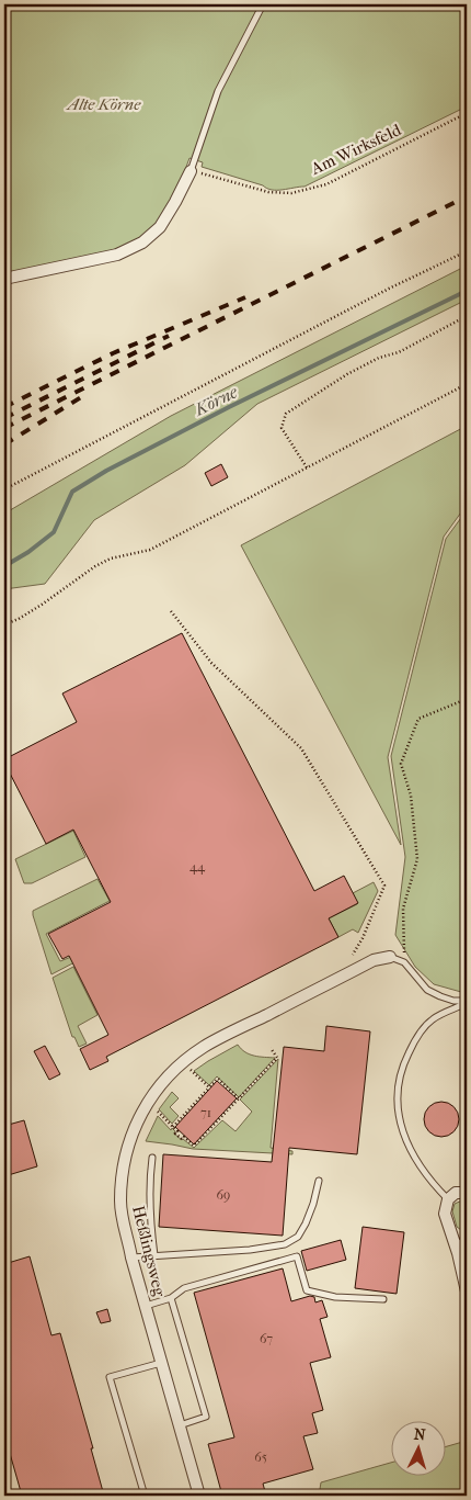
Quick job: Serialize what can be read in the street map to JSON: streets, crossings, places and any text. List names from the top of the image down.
{
  "streets": {
    "street": ["Heßlingsweg"],
    "path": ["Am Wirksfeld"]
  },
  "water": ["Körne"],
  "parks": ["Alte Körne"],
  "house_numbers": [
    "44",
    "71",
    "69",
    "67",
    "65"
  ],
  "north": "top"
}
